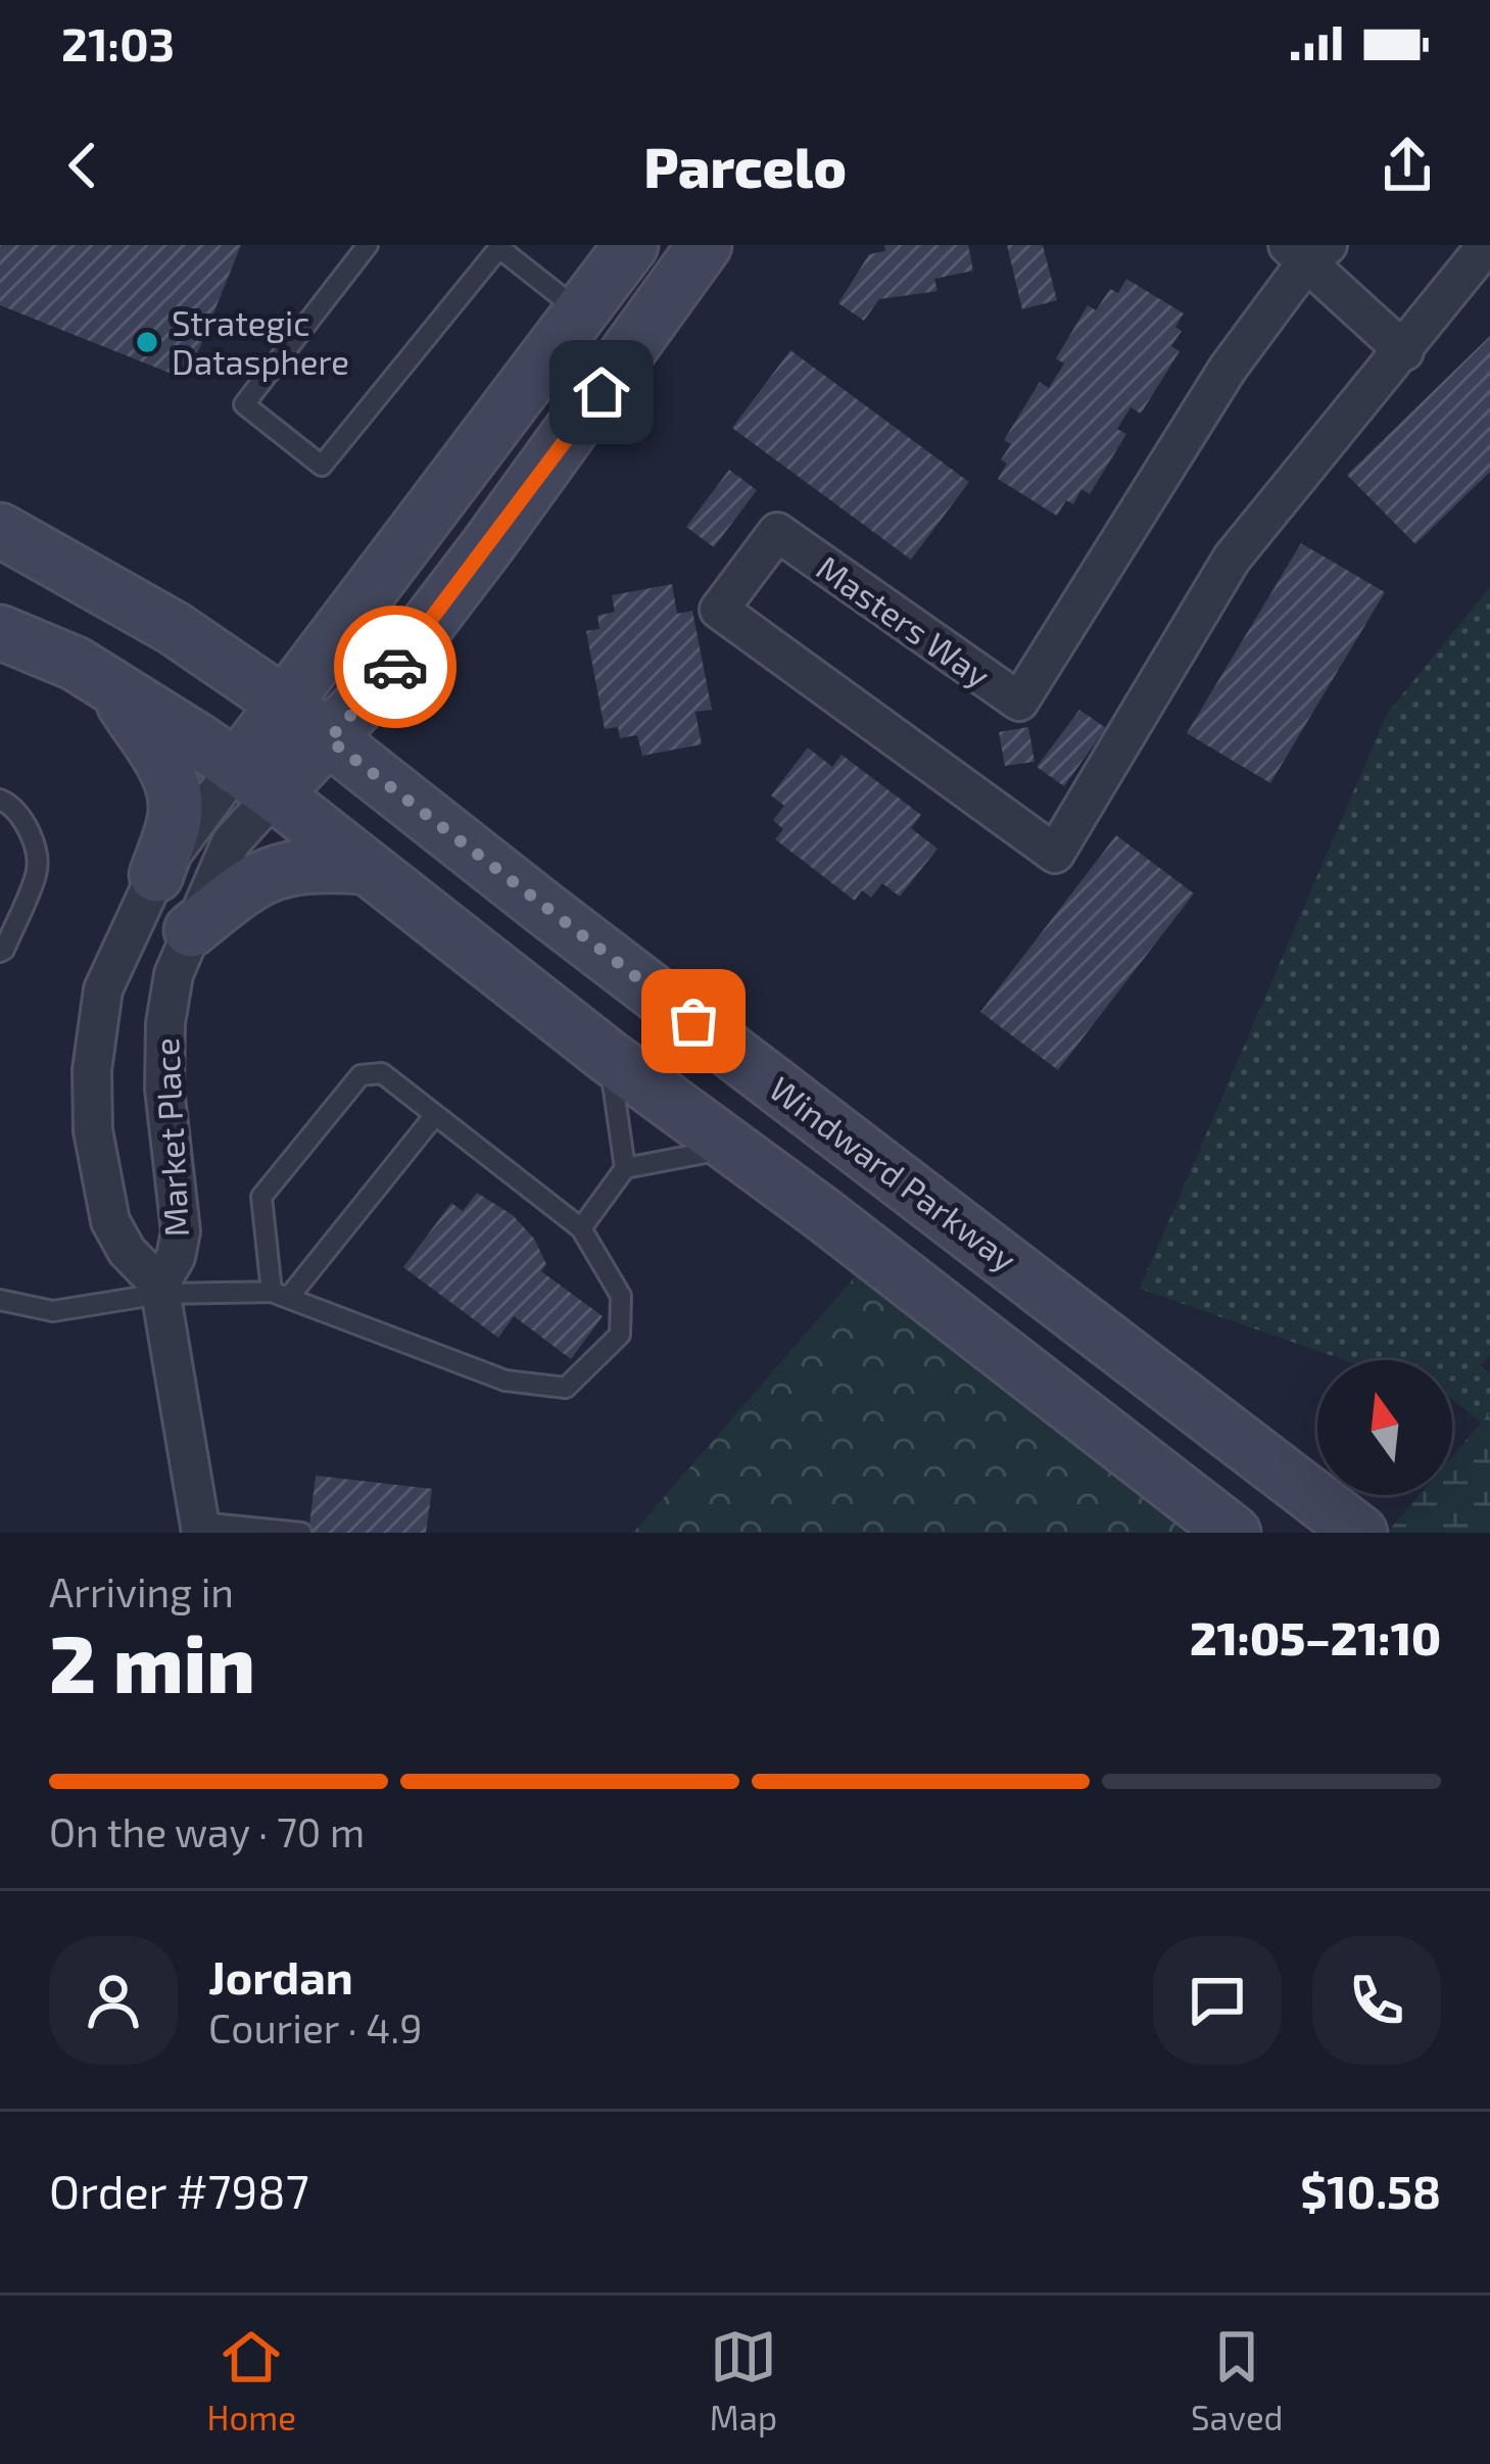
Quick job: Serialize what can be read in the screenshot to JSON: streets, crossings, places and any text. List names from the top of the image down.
{
  "streets": {
    "main road": ["Windward Parkway"],
    "street": ["Masters Way", "Market Place"]
  },
  "places": ["Strategic Datasphere"],
  "north": "top",
  "page": {
    "status": "21:03",
    "header": "Parcelo",
    "heading": ["2 min", "Arriving in", "21:05–21:10"],
    "panel": [
      "Jordan",
      "Courier · 4.9",
      "Order #7987",
      "$10.58"
    ],
    "bar": "On the way · 70 m",
    "tabs": ["Home", "Map", "Saved"]
  }
}
